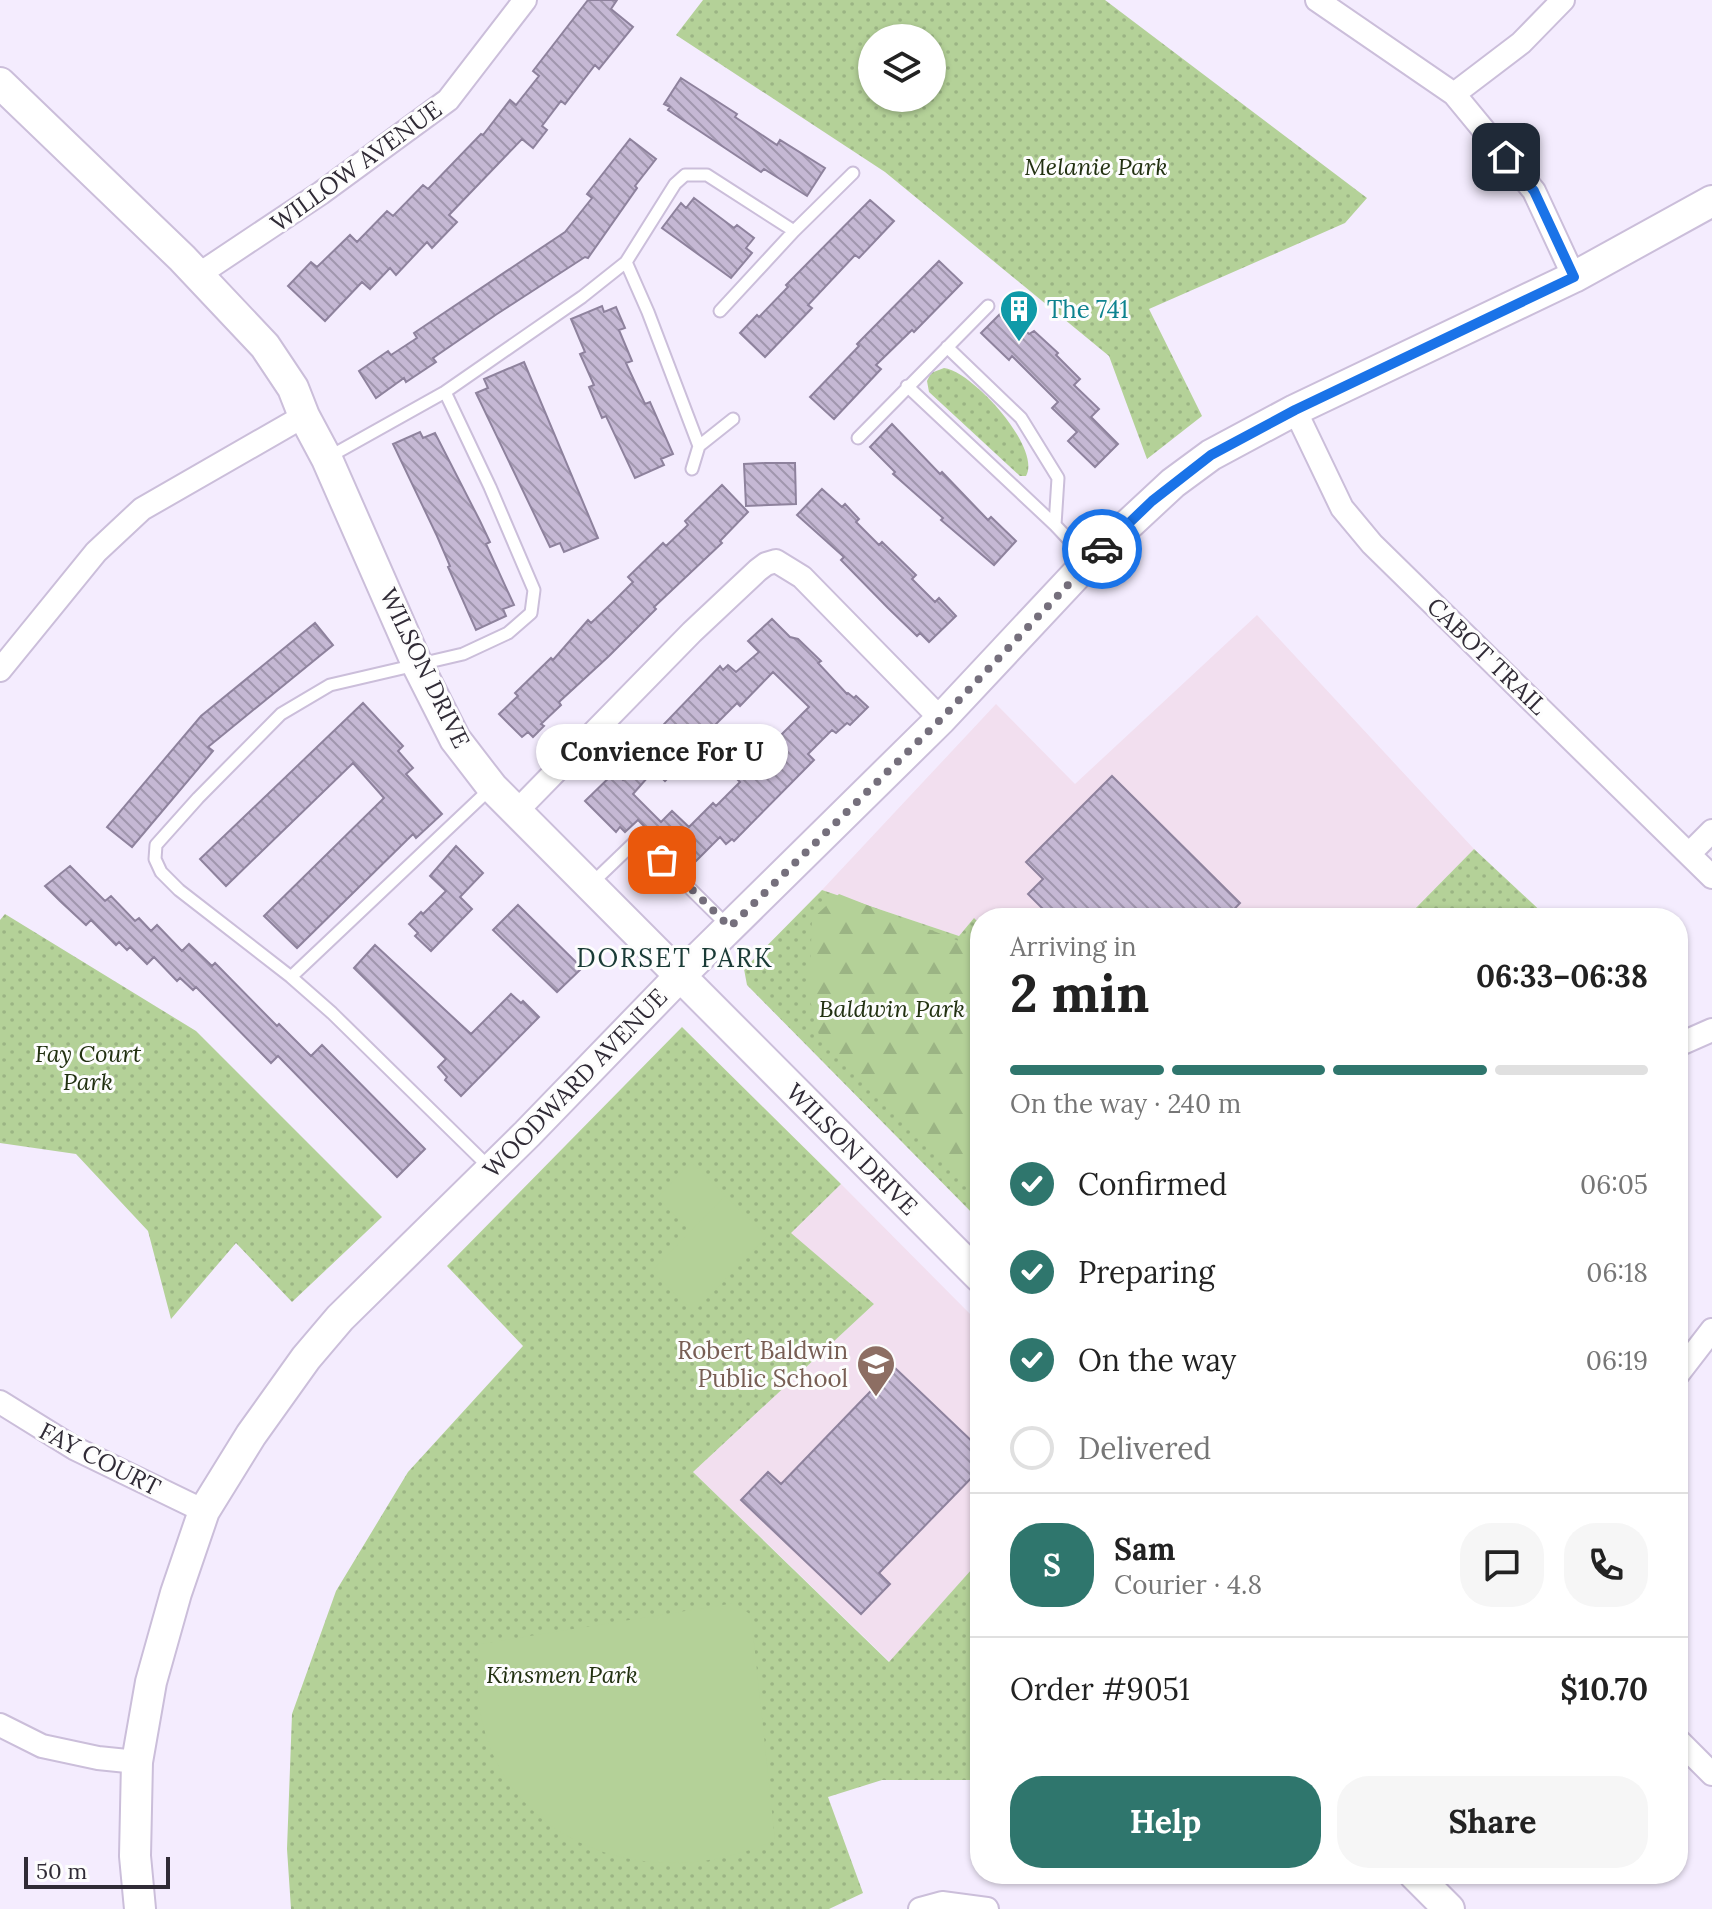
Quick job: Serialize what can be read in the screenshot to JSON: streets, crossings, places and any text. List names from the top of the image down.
{
  "streets": {
    "street": [
      "WILLOW AVENUE",
      "CABOT TRAIL",
      "WILSON DRIVE",
      "WOODWARD AVENUE",
      "FAY COURT"
    ]
  },
  "crossings": [
    ["WILLOW AVENUE", "WILSON DRIVE"],
    ["CABOT TRAIL", "WOODWARD AVENUE"],
    ["WILSON DRIVE", "WOODWARD AVENUE"],
    ["WOODWARD AVENUE", "FAY COURT"]
  ],
  "districts": ["DORSET PARK"],
  "parks": [
    "Melanie Park",
    "Baldwin Park",
    "Fay Court Park",
    "Kinsmen Park"
  ],
  "places": {
    "building": ["The 741"],
    "other": ["Convience For U"],
    "school or university": ["Robert Baldwin Public School"]
  },
  "scale_bar": "50 m",
  "page": {
    "bubble": "Convience For U",
    "heading": ["2 min", "Arriving in", "06:33–06:38"],
    "panel": [
      "Sam",
      "Courier · 4.8",
      "Order #9051",
      "$10.70"
    ],
    "bar": "On the way · 240 m",
    "list": [
      ["Confirmed", "06:05"],
      ["Preparing", "06:18"],
      ["On the way", "06:19"],
      "Delivered"
    ],
    "round": "S",
    "buttons": ["Help", "Share"],
    "scale": "50 m"
  }
}
